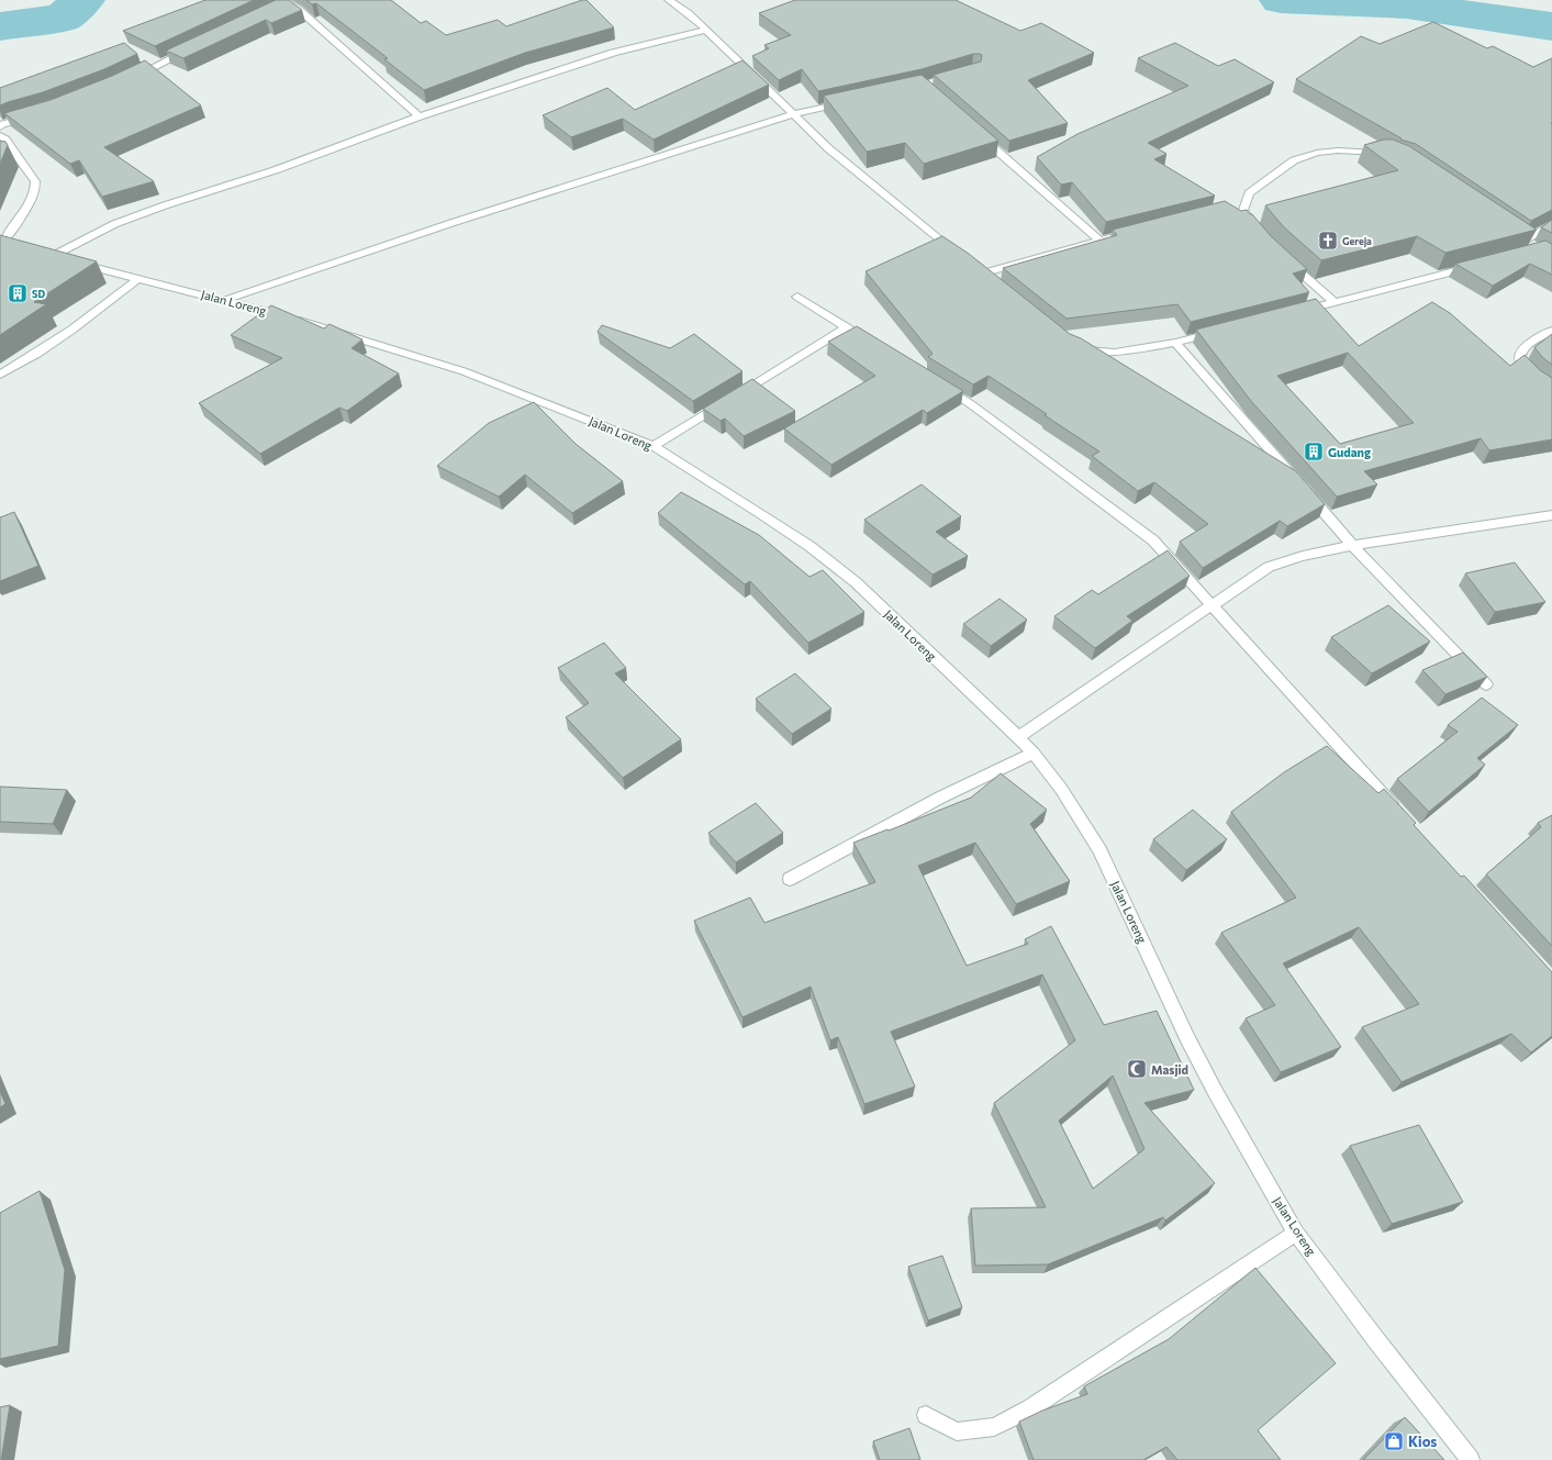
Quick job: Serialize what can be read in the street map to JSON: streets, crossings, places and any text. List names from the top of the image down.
{
  "streets": {
    "street": ["Jalan Loreng"]
  },
  "places": {
    "church": ["Gereja"],
    "building": ["SD", "Gudang"],
    "mosque": ["Masjid"],
    "shop": ["Kios"]
  }
}
